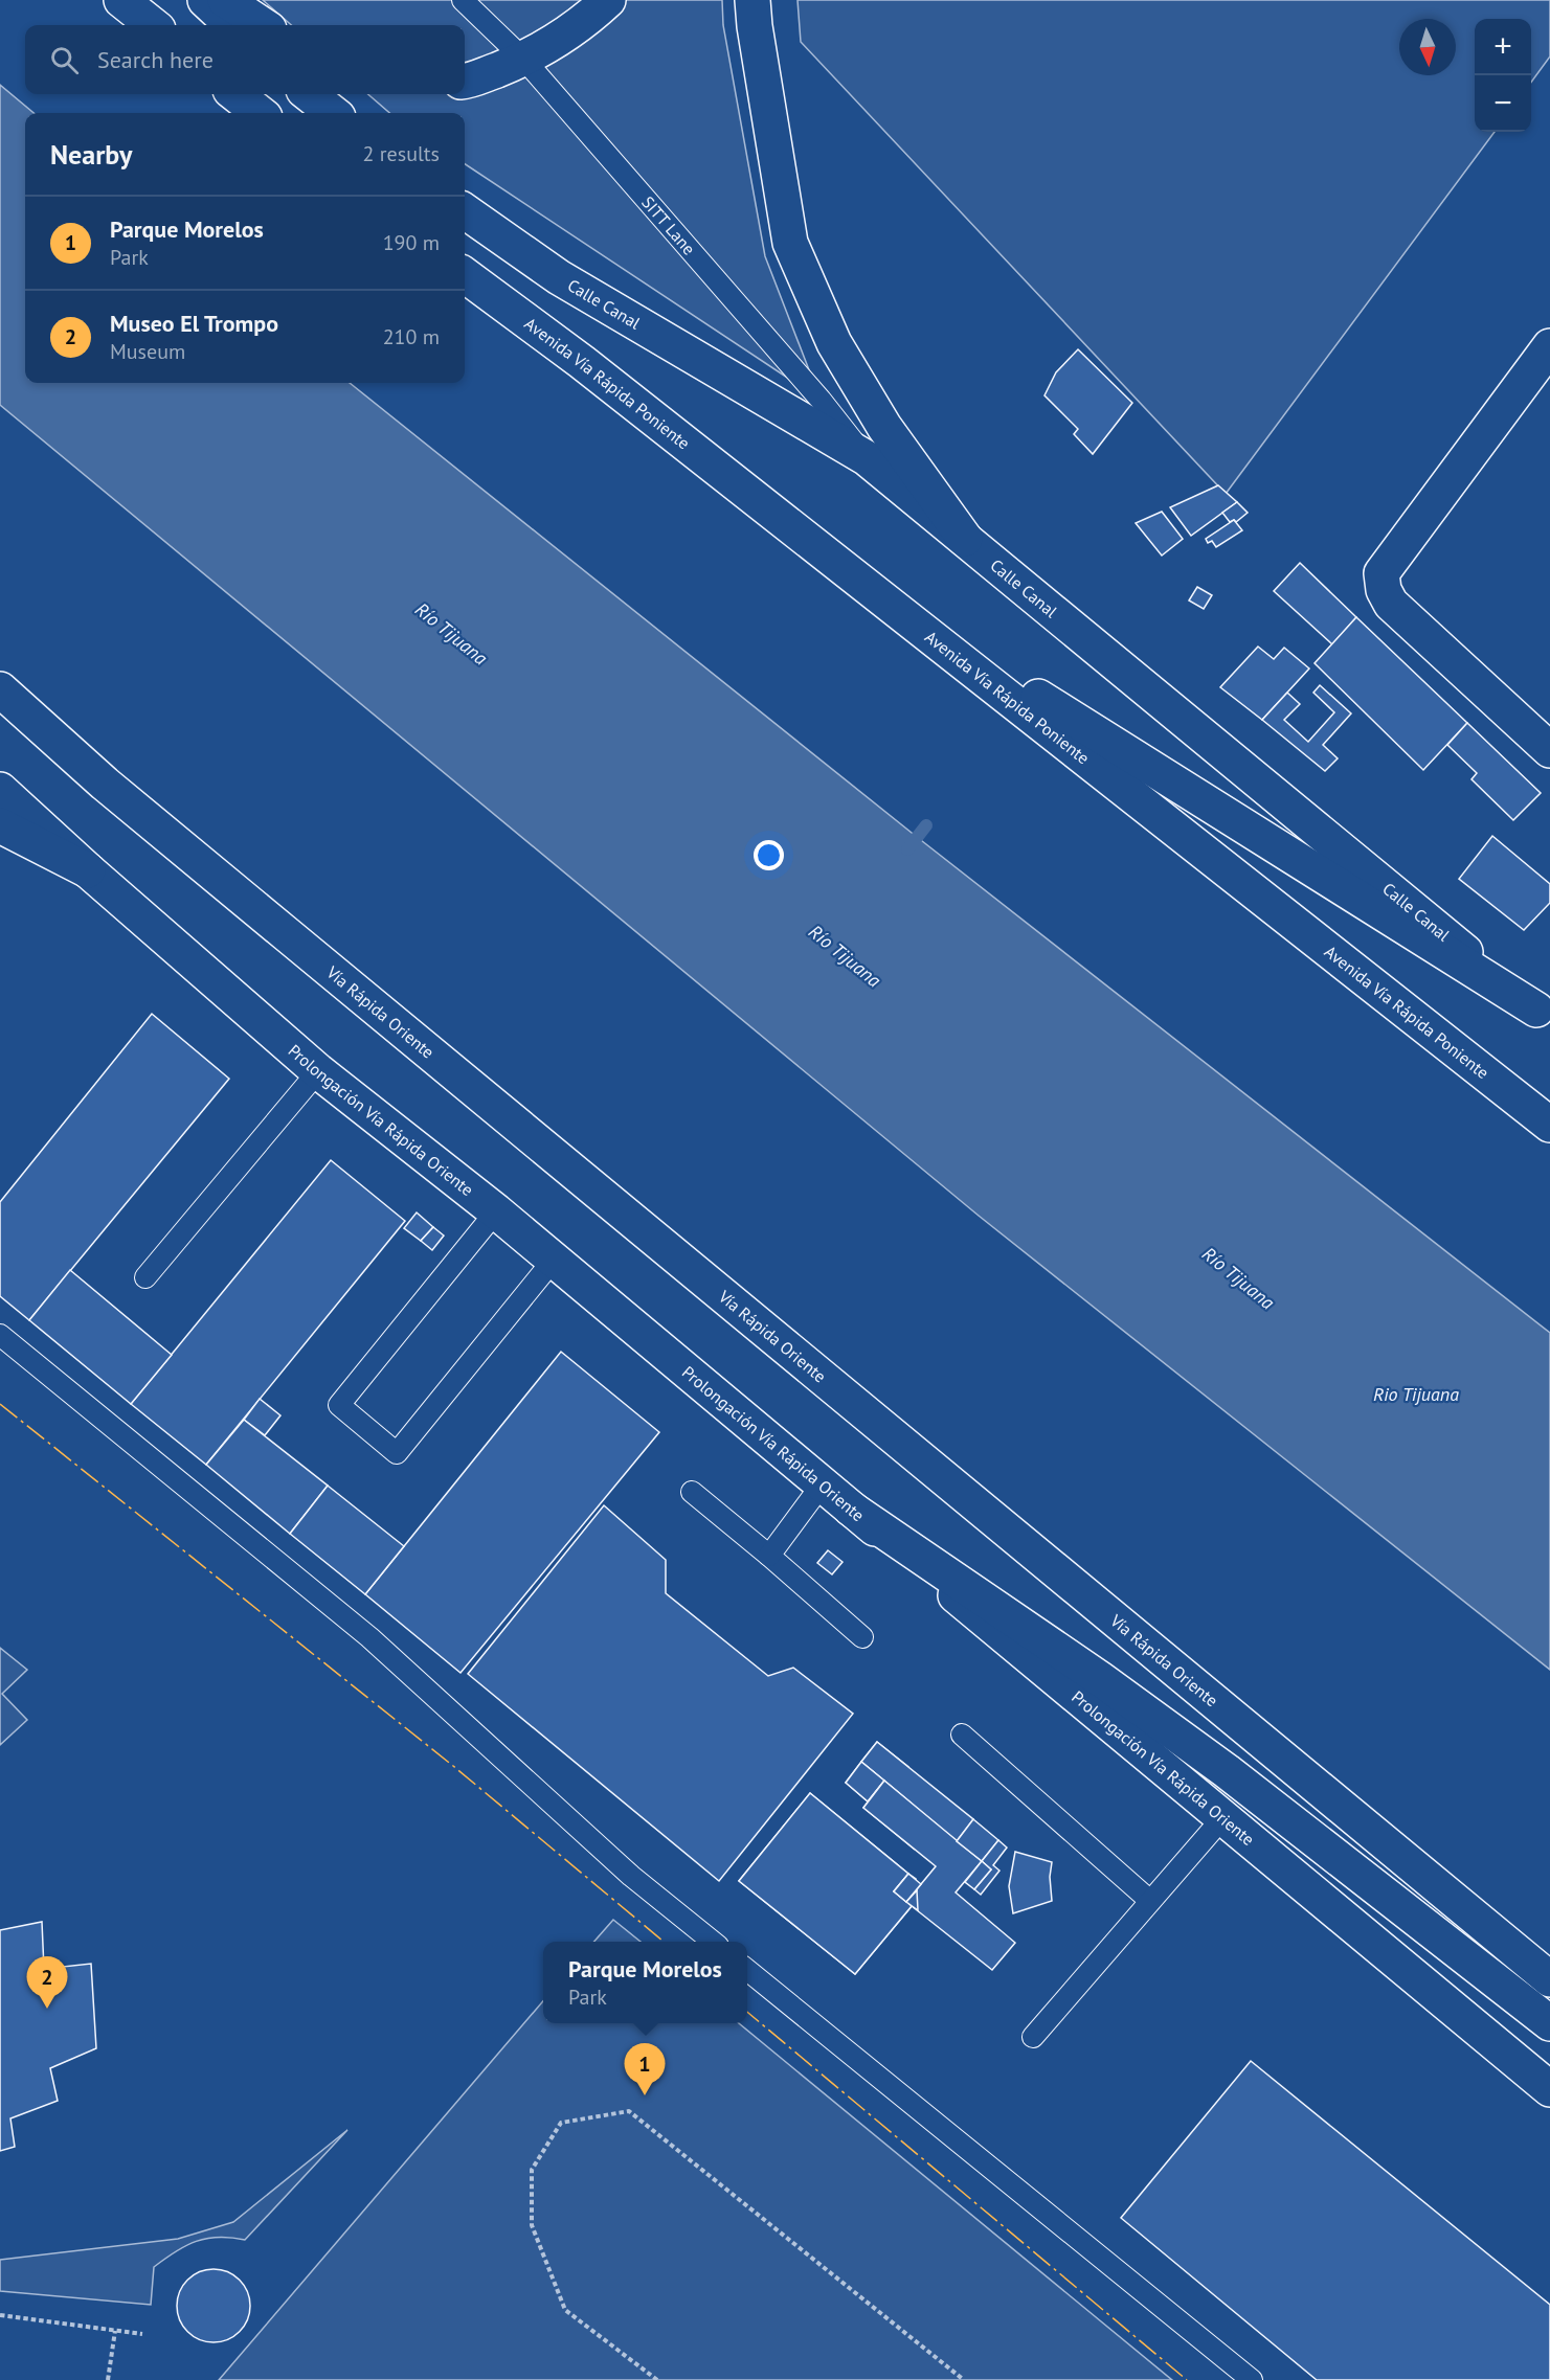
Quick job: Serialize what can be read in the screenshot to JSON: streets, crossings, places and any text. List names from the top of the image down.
{
  "streets": {
    "main road": [
      "Calle Canal",
      "Avenida Vía Rápida Poniente",
      "Vía Rápida Oriente",
      "Prolongación Vía Rápida Oriente"
    ],
    "lane": ["SITT Lane"]
  },
  "crossings": [
    ["SITT Lane", "Calle Canal"]
  ],
  "water": ["Río Tijuana", "Rio Tijuana"],
  "north": "bottom",
  "page": {
    "map_buttons": ["+", "−"],
    "search": "Search here",
    "heading": ["Nearby", "2 results"],
    "list": [
      {
        "mark": "1",
        "name": "Parque Morelos",
        "note": "Park",
        "value": "190 m"
      },
      {
        "mark": "2",
        "name": "Museo El Trompo",
        "note": "Museum",
        "value": "210 m"
      }
    ],
    "popup": ["Parque Morelos", "Park"],
    "pins": ["2", "1"]
  }
}
